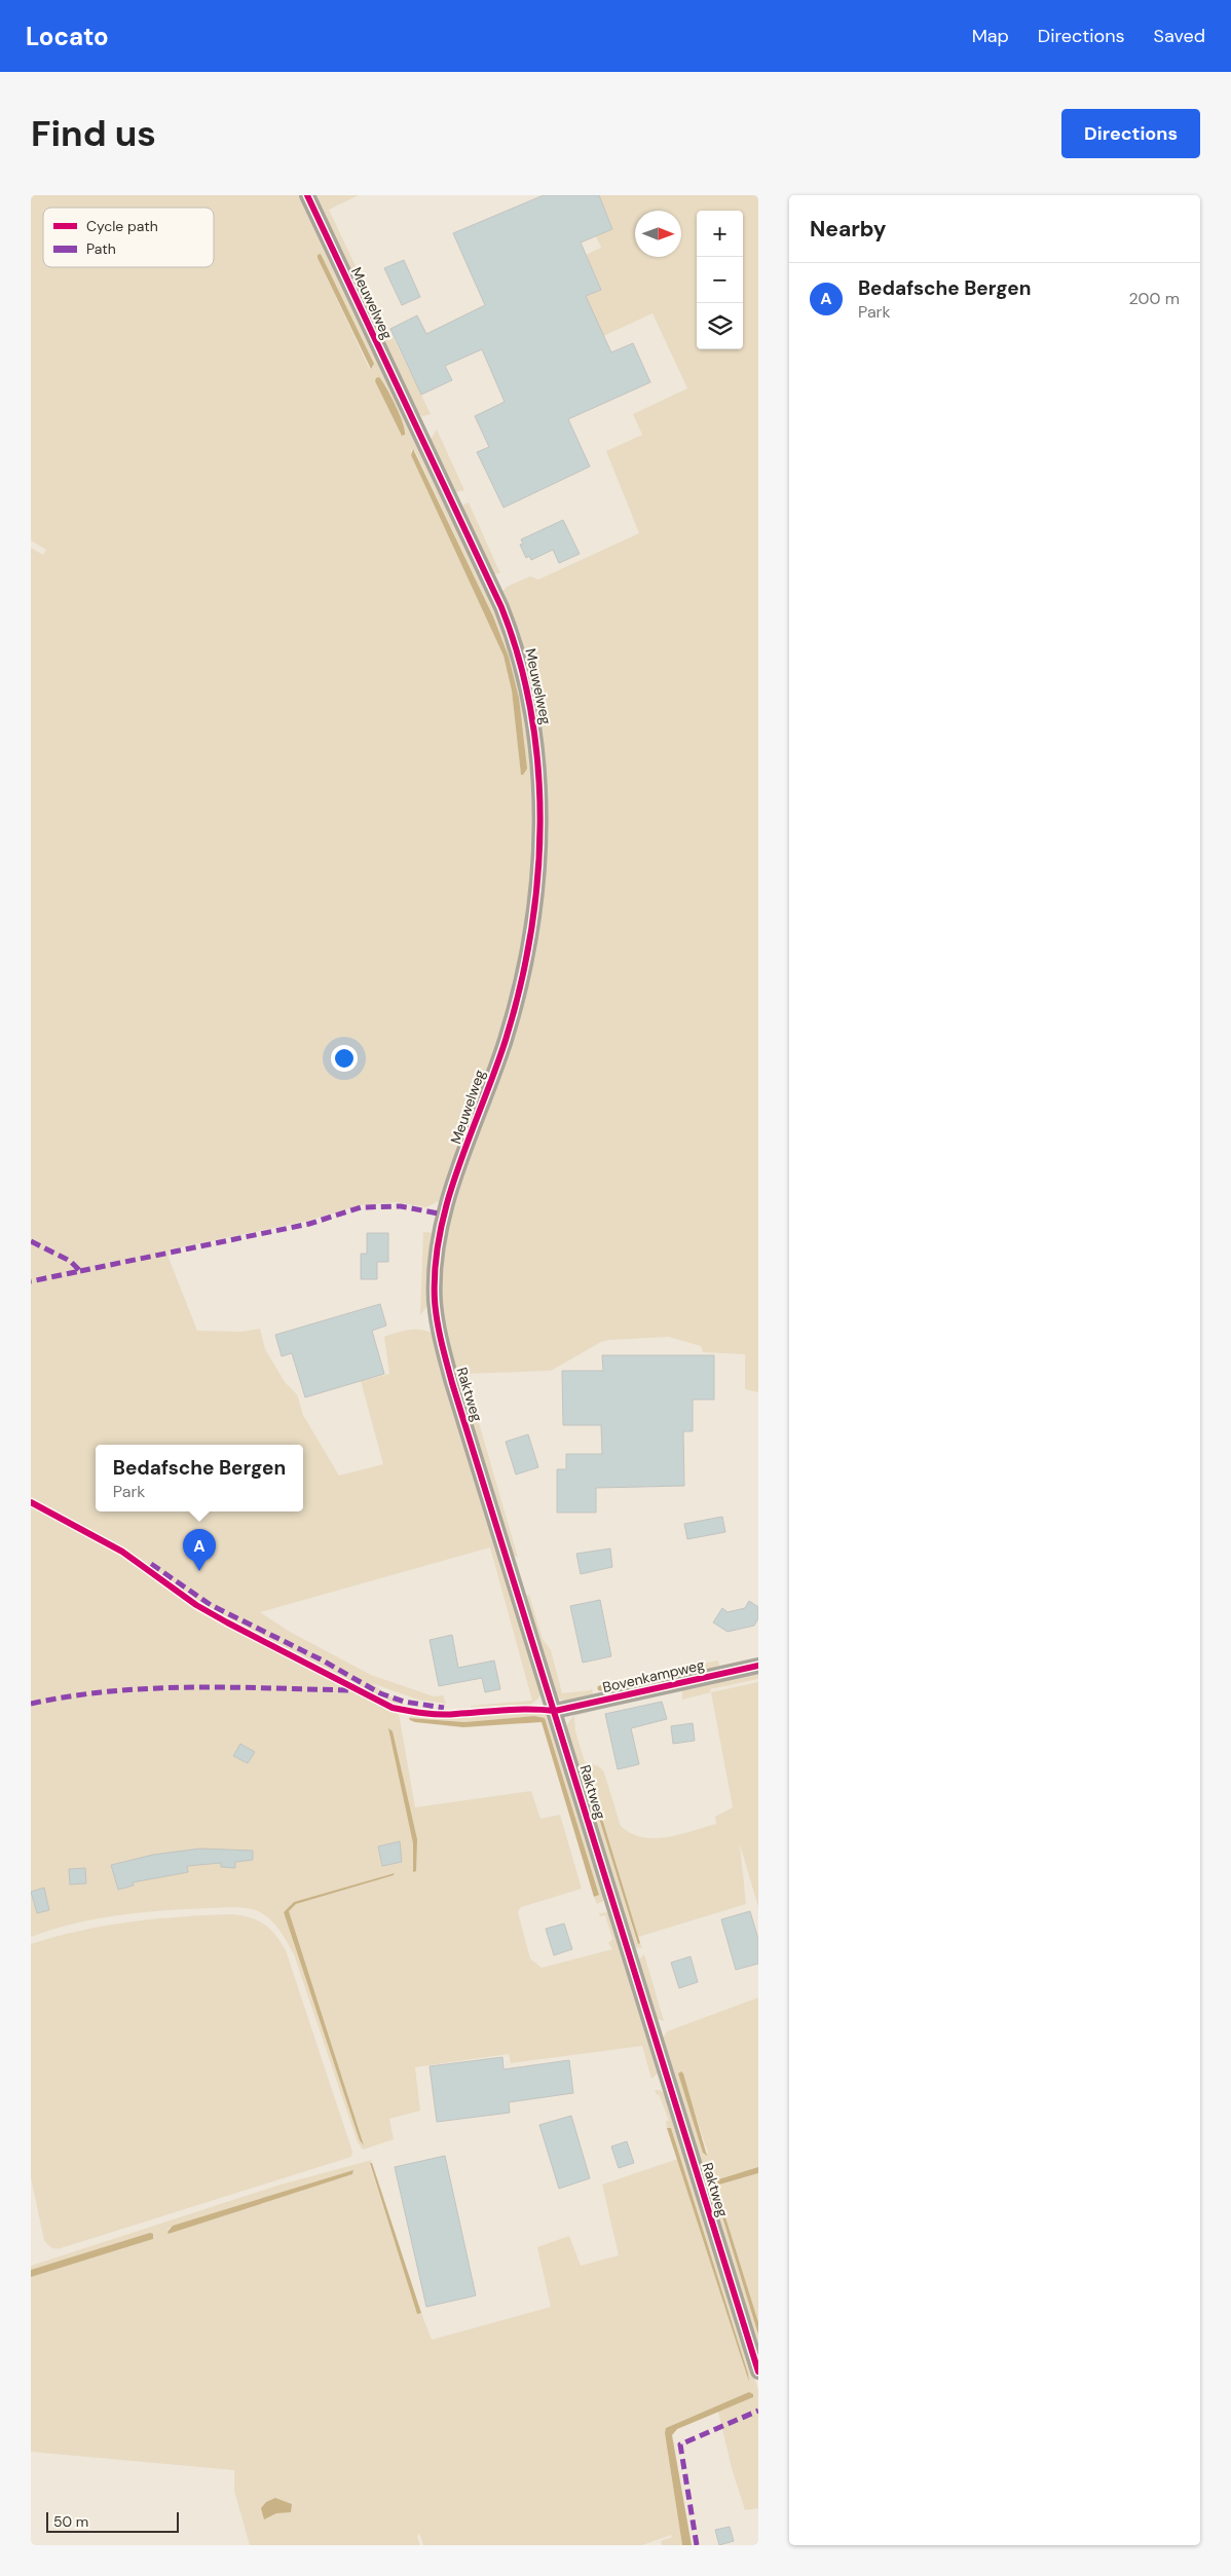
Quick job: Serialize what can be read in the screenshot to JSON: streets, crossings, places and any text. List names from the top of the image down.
{
  "streets": {
    "street": ["Meuwelweg", "Raktweg", "Bovenkampweg"]
  },
  "crossings": [
    ["Meuwelweg", "Raktweg"],
    ["Raktweg", "Bovenkampweg"]
  ],
  "legend": ["Cycle path", "Path"],
  "scale_bar": "50 m",
  "north": "right",
  "page": {
    "header": "Locato",
    "nav": ["Map", "Directions", "Saved"],
    "buttons": "Directions",
    "title": "Find us",
    "heading": "Nearby",
    "map_buttons": ["+", "−"],
    "list": [
      {
        "mark": "A",
        "name": "Bedafsche Bergen",
        "note": "Park",
        "value": "200 m"
      }
    ],
    "popup": ["Bedafsche Bergen", "Park"],
    "pins": "A",
    "scale": "50 m"
  }
}
